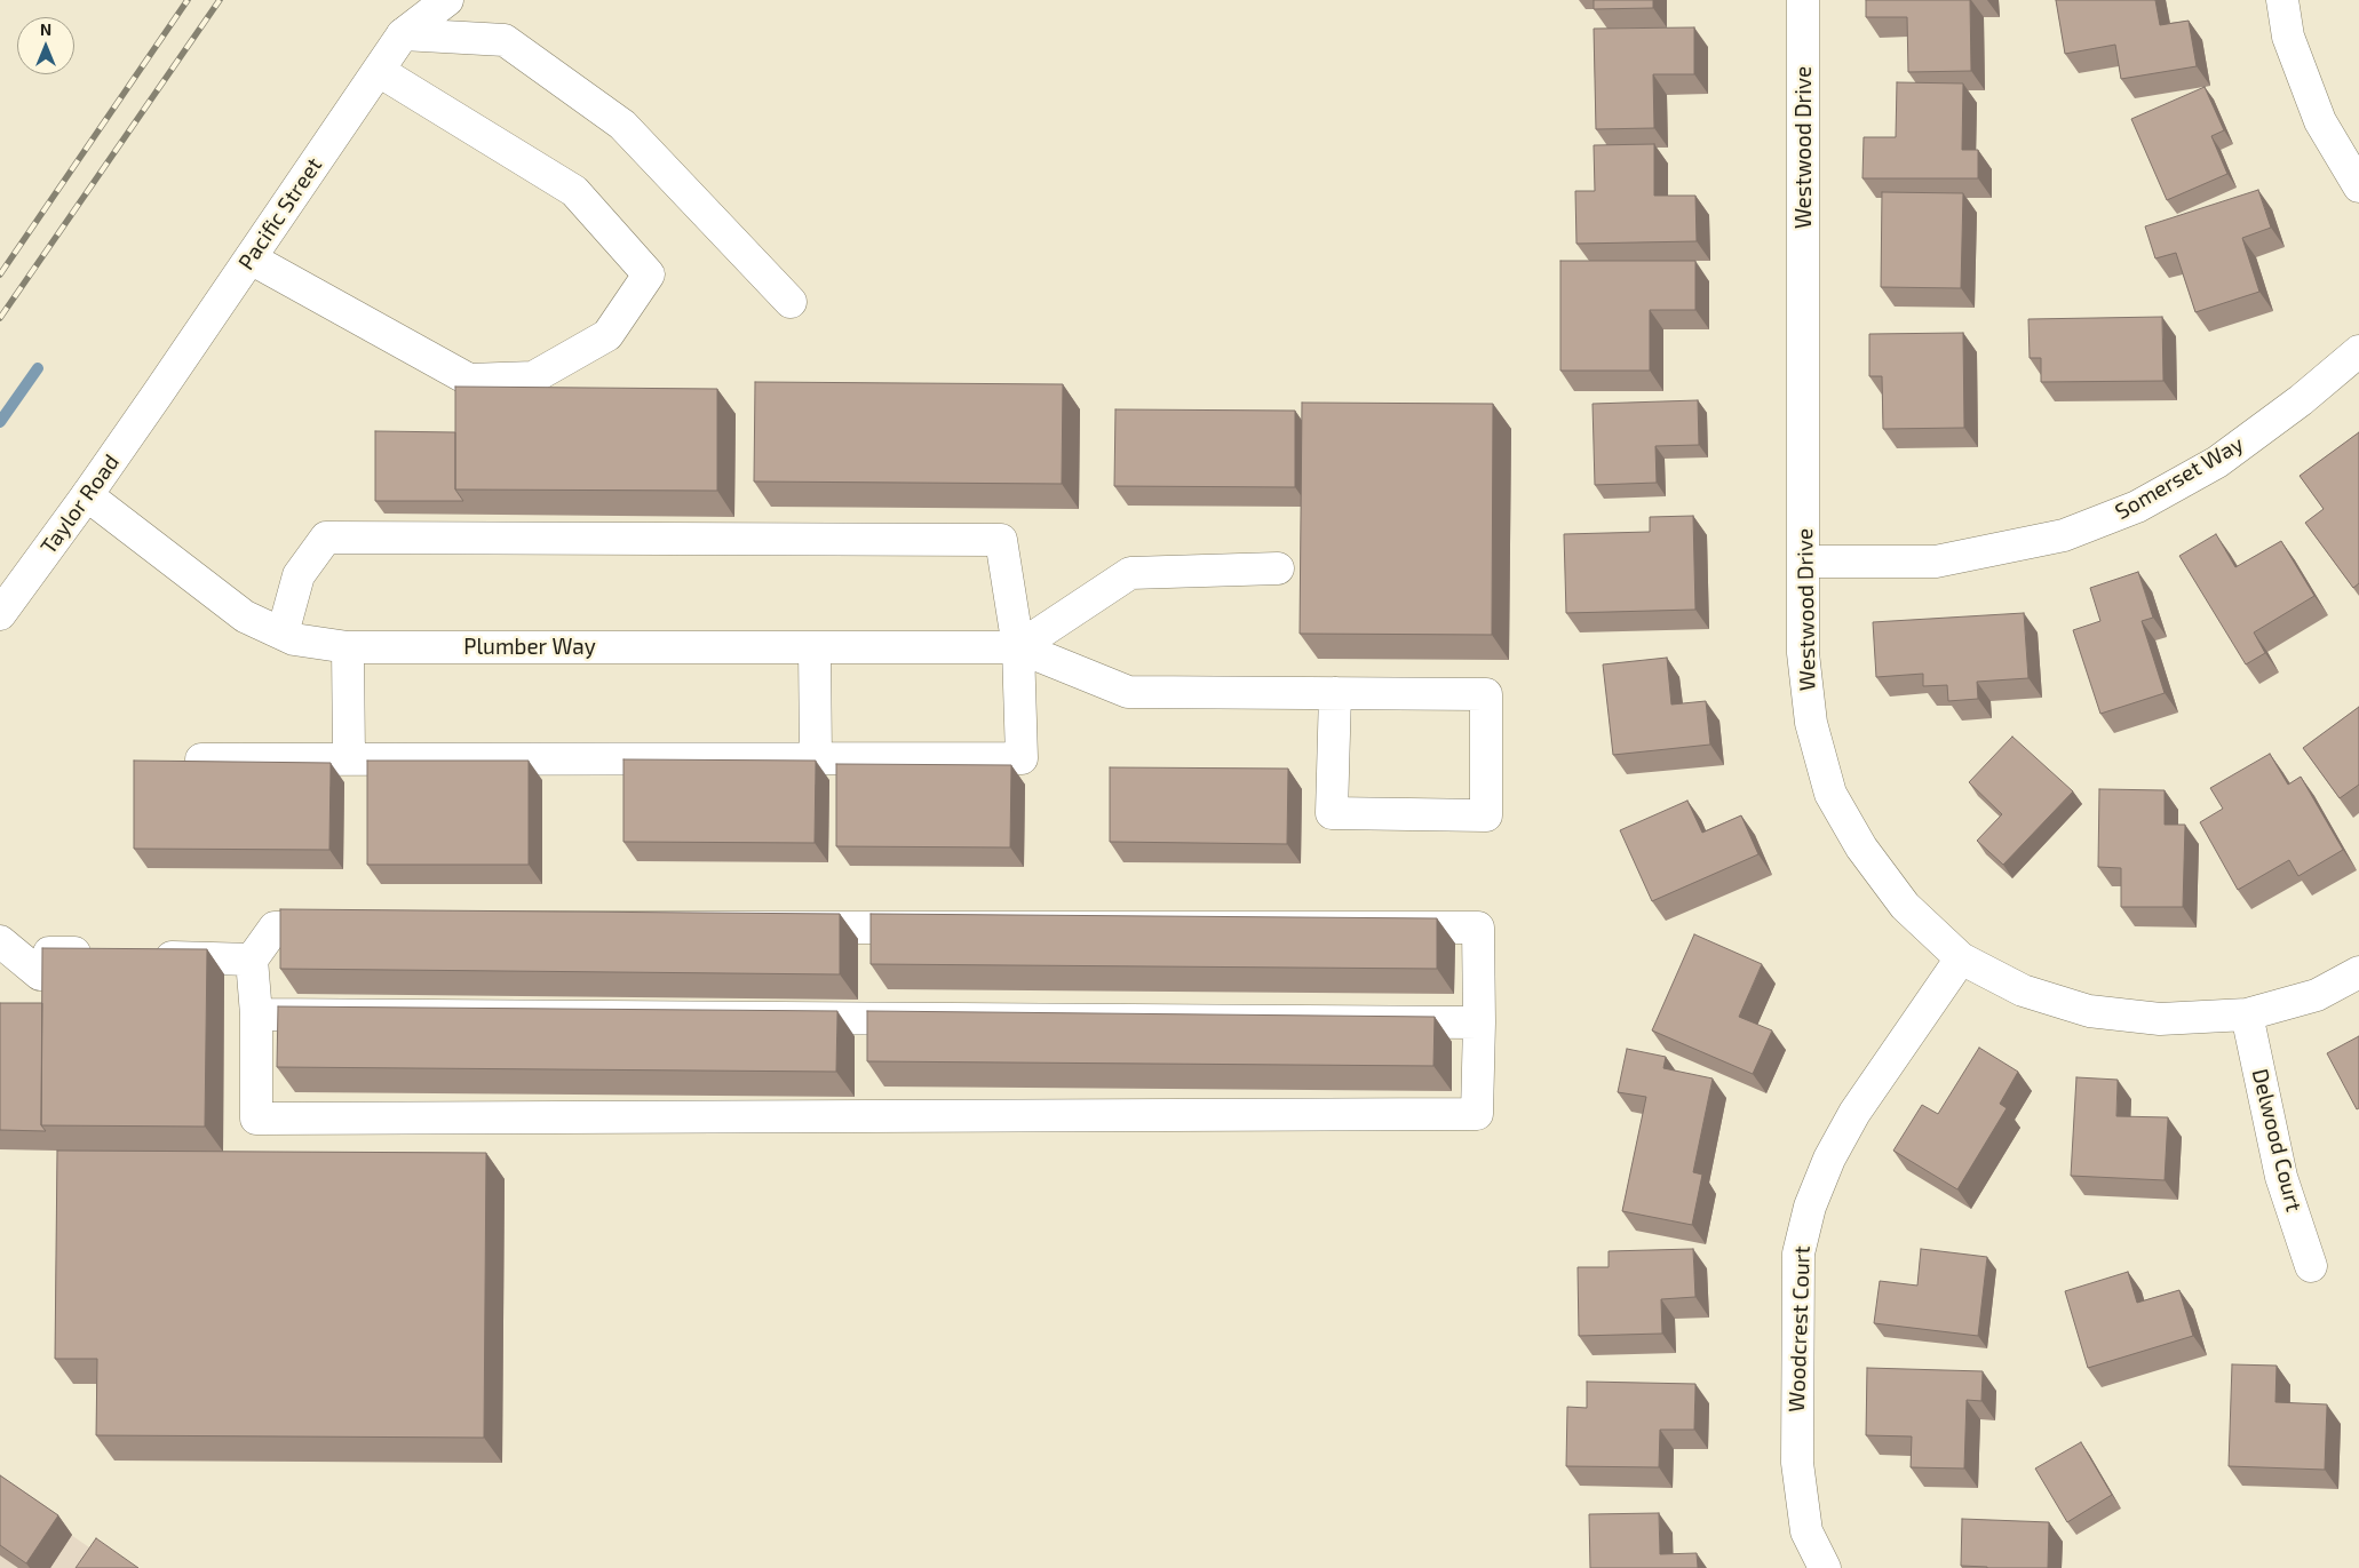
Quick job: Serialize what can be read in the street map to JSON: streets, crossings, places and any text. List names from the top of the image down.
{
  "streets": {
    "street": [
      "Westwood Drive",
      "Pacific Street",
      "Somerset Way",
      "Taylor Road",
      "Plumber Way",
      "Delwood Court",
      "Woodcrest Court"
    ]
  },
  "crossings": [
    ["Westwood Drive", "Somerset Way"],
    ["Westwood Drive", "Delwood Court"],
    ["Westwood Drive", "Woodcrest Court"],
    ["Pacific Street", "Taylor Road"],
    ["Taylor Road", "Plumber Way"]
  ],
  "north": "top"
}
